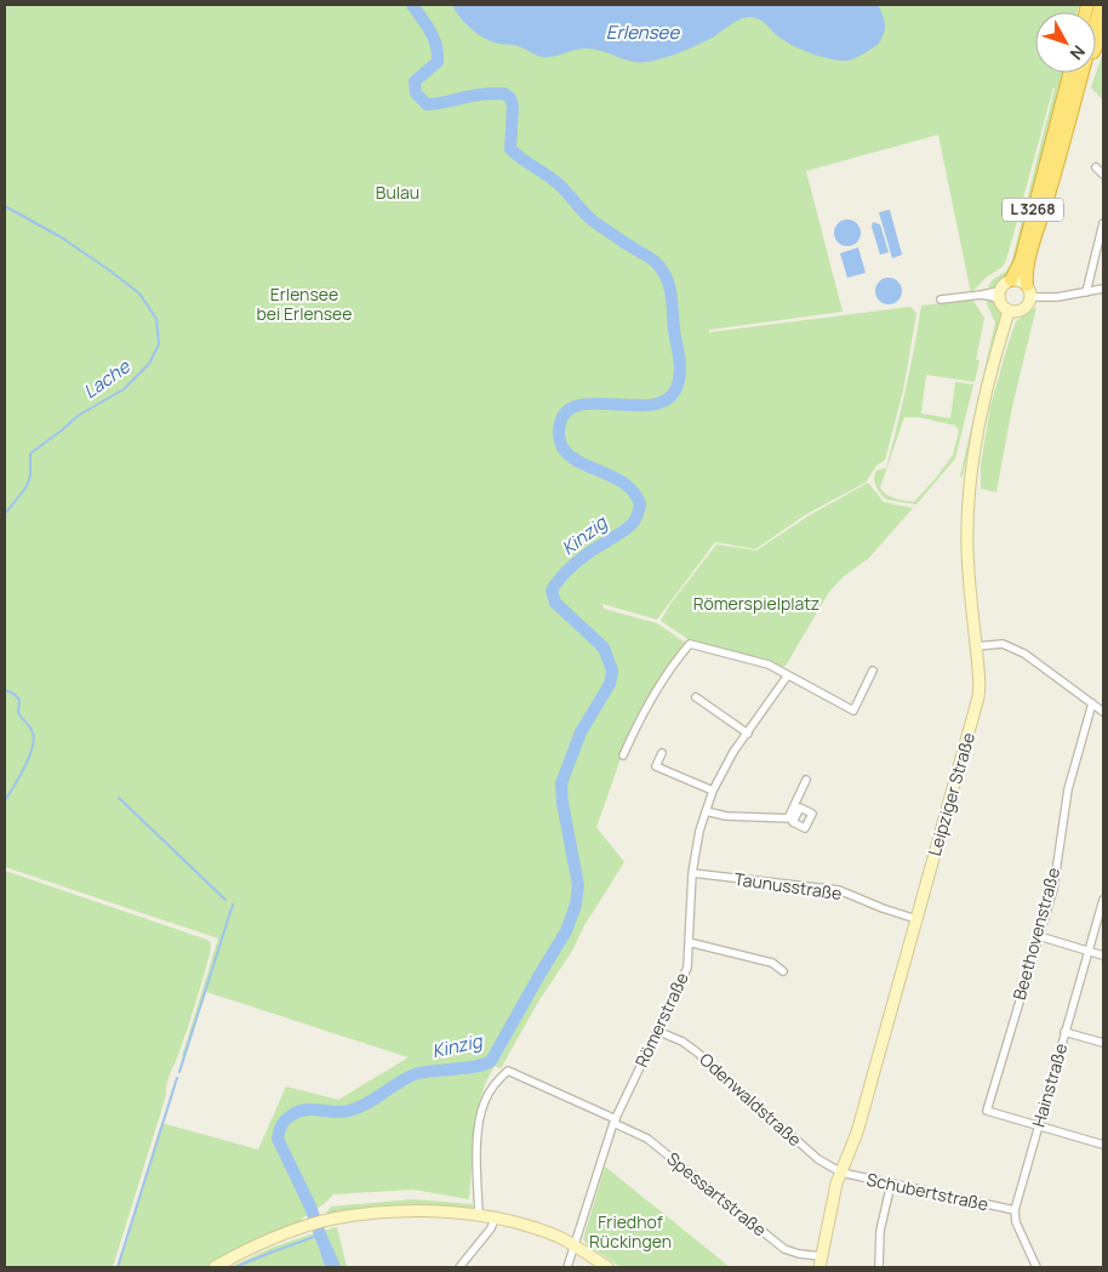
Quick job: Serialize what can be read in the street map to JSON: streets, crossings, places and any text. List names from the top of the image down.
{
  "streets": {
    "highway": ["L 3268"],
    "main road": ["Leipziger Straße"],
    "street": [
      "Taunusstraße",
      "Beethovenstraße",
      "Römerstraße",
      "Hainstraße",
      "Odenwaldstraße",
      "Schubertstraße",
      "Spessartstraße"
    ]
  },
  "crossings": [
    ["L 3268", "Leipziger Straße"],
    ["Leipziger Straße", "Taunusstraße"],
    ["Leipziger Straße", "Odenwaldstraße"],
    ["Leipziger Straße", "Schubertstraße"],
    ["Leipziger Straße", "Spessartstraße"],
    ["Taunusstraße", "Römerstraße"],
    ["Beethovenstraße", "Hainstraße"],
    ["Römerstraße", "Odenwaldstraße"],
    ["Römerstraße", "Spessartstraße"],
    ["Hainstraße", "Schubertstraße"],
    ["Odenwaldstraße", "Schubertstraße"]
  ],
  "water": ["Erlensee", "Lache", "Kinzig"],
  "parks": [
    "Bulau",
    "Erlensee bei Erlensee",
    "Römerspielplatz",
    "Friedhof Rückingen"
  ],
  "north": "bottom right"
}
